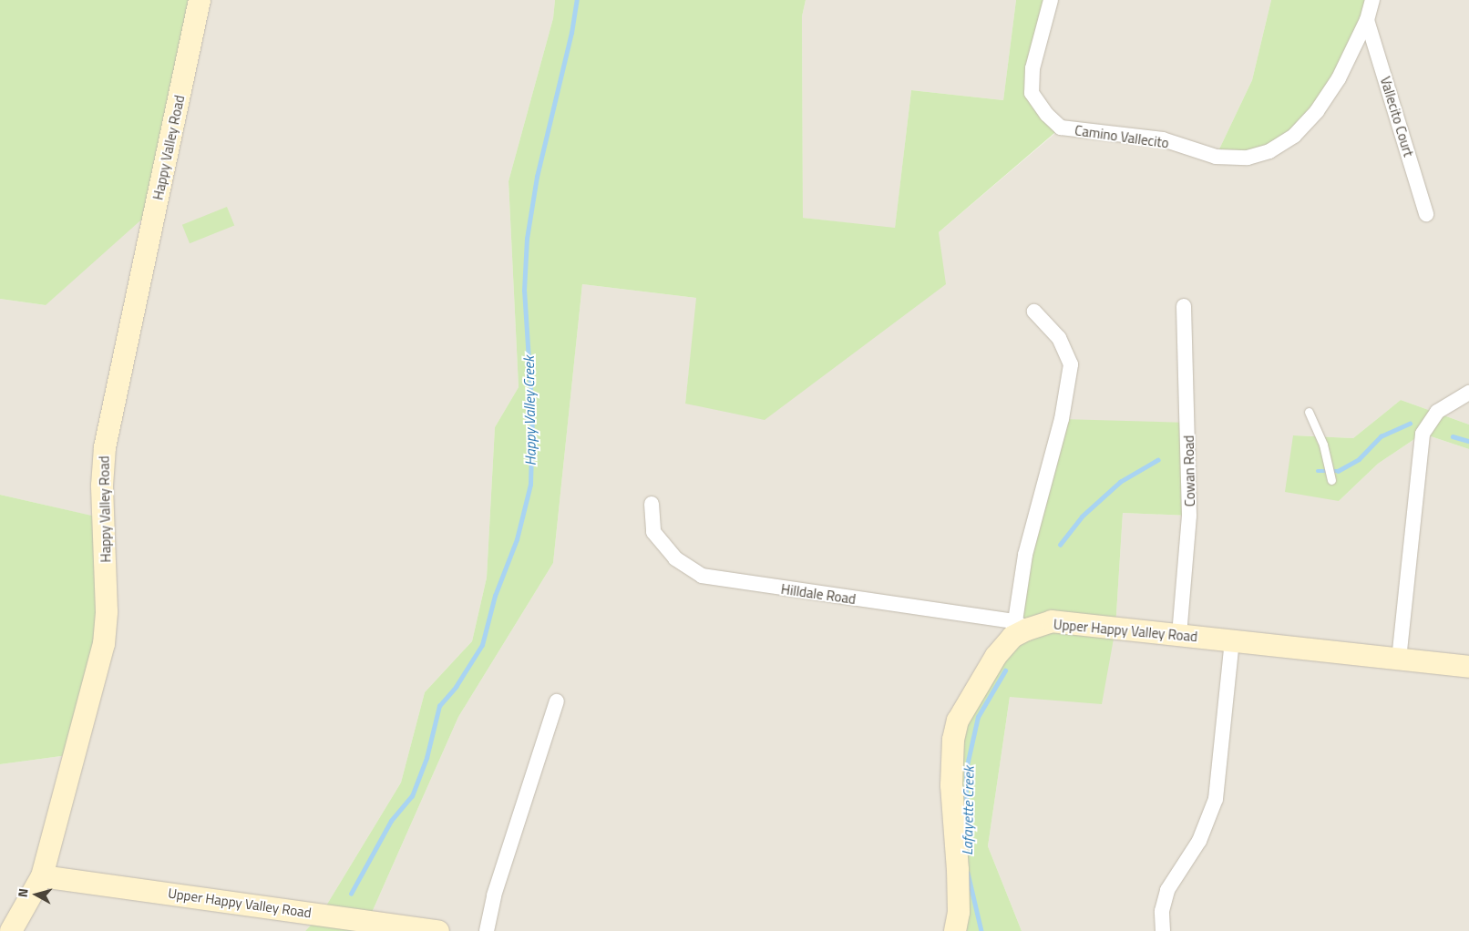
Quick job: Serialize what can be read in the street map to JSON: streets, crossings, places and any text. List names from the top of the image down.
{
  "streets": {
    "street": [
      "Vallecito Court",
      "Camino Vallecito",
      "Happy Valley Road",
      "Cowan Road",
      "Hilldale Road",
      "Upper Happy Valley Road"
    ]
  },
  "crossings": [
    ["Vallecito Court", "Camino Vallecito"],
    ["Happy Valley Road", "Upper Happy Valley Road"],
    ["Cowan Road", "Upper Happy Valley Road"],
    ["Hilldale Road", "Upper Happy Valley Road"]
  ],
  "water": ["Happy Valley Creek", "Lafayette Creek"],
  "north": "left"
}
